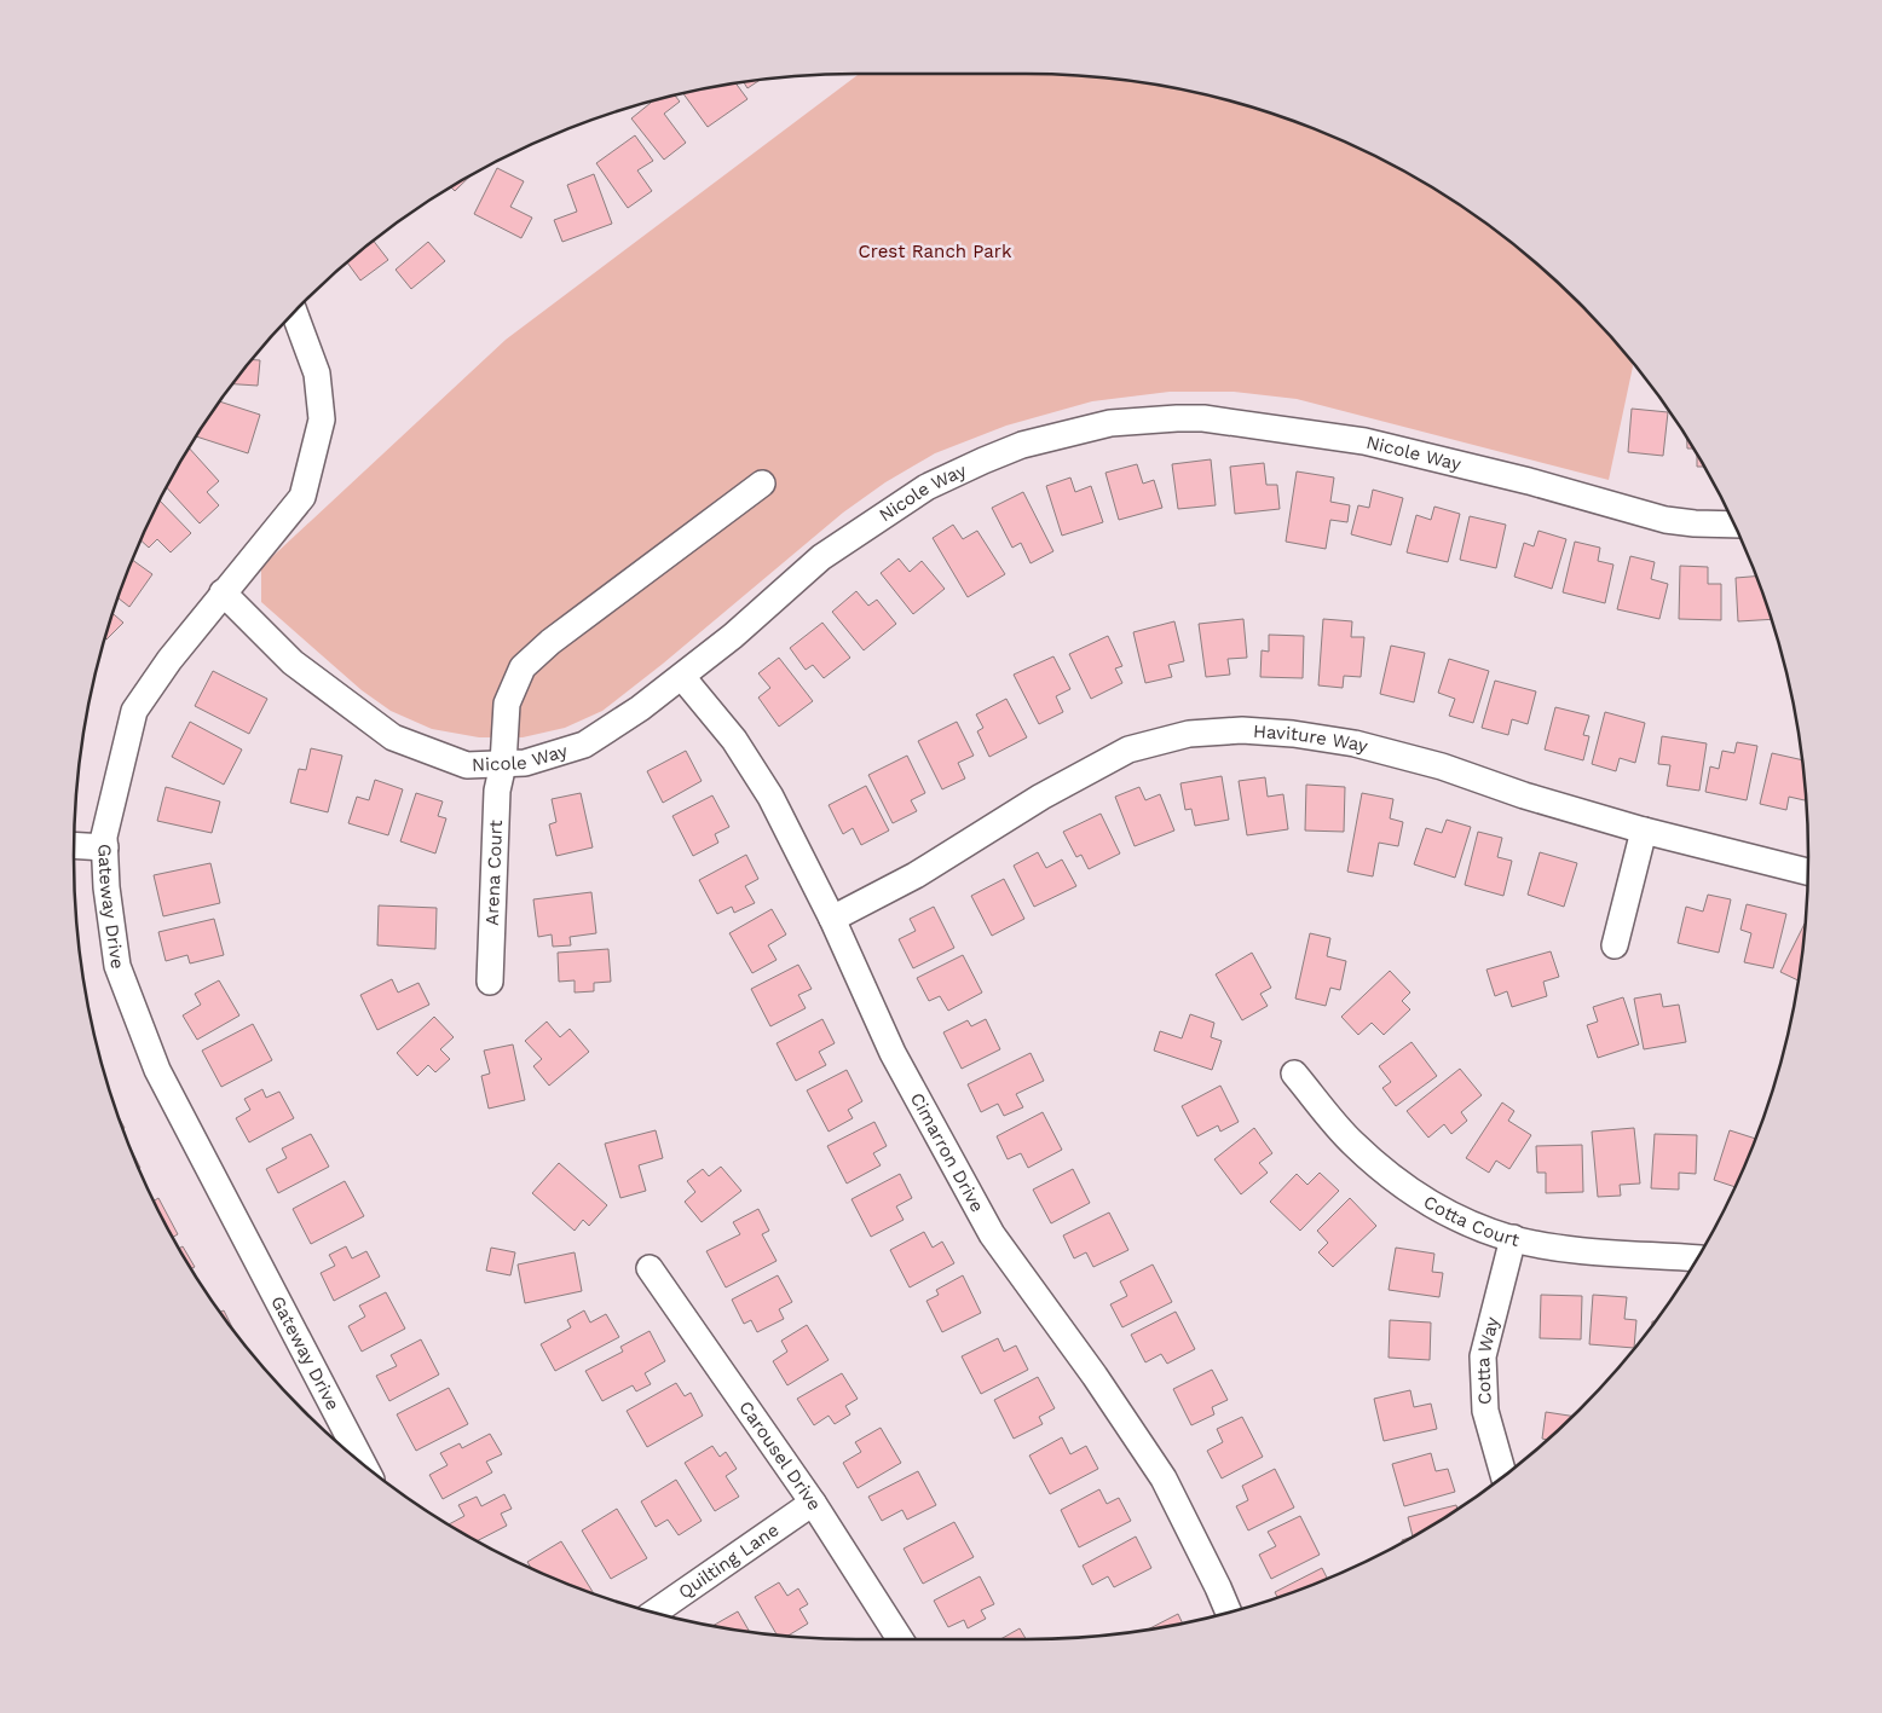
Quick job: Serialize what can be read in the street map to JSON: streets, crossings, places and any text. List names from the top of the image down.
{
  "streets": {
    "street": [
      "Nicole Way",
      "Haviture Way",
      "Arena Court",
      "Gateway Drive",
      "Cimarron Drive",
      "Cotta Court",
      "Cotta Way",
      "Carousel Drive",
      "Quilting Lane"
    ]
  },
  "crossings": [
    ["Nicole Way", "Arena Court"],
    ["Nicole Way", "Gateway Drive"],
    ["Nicole Way", "Cimarron Drive"],
    ["Haviture Way", "Cimarron Drive"],
    ["Cotta Court", "Cotta Way"],
    ["Carousel Drive", "Quilting Lane"]
  ],
  "parks": ["Crest Ranch Park"]
}
